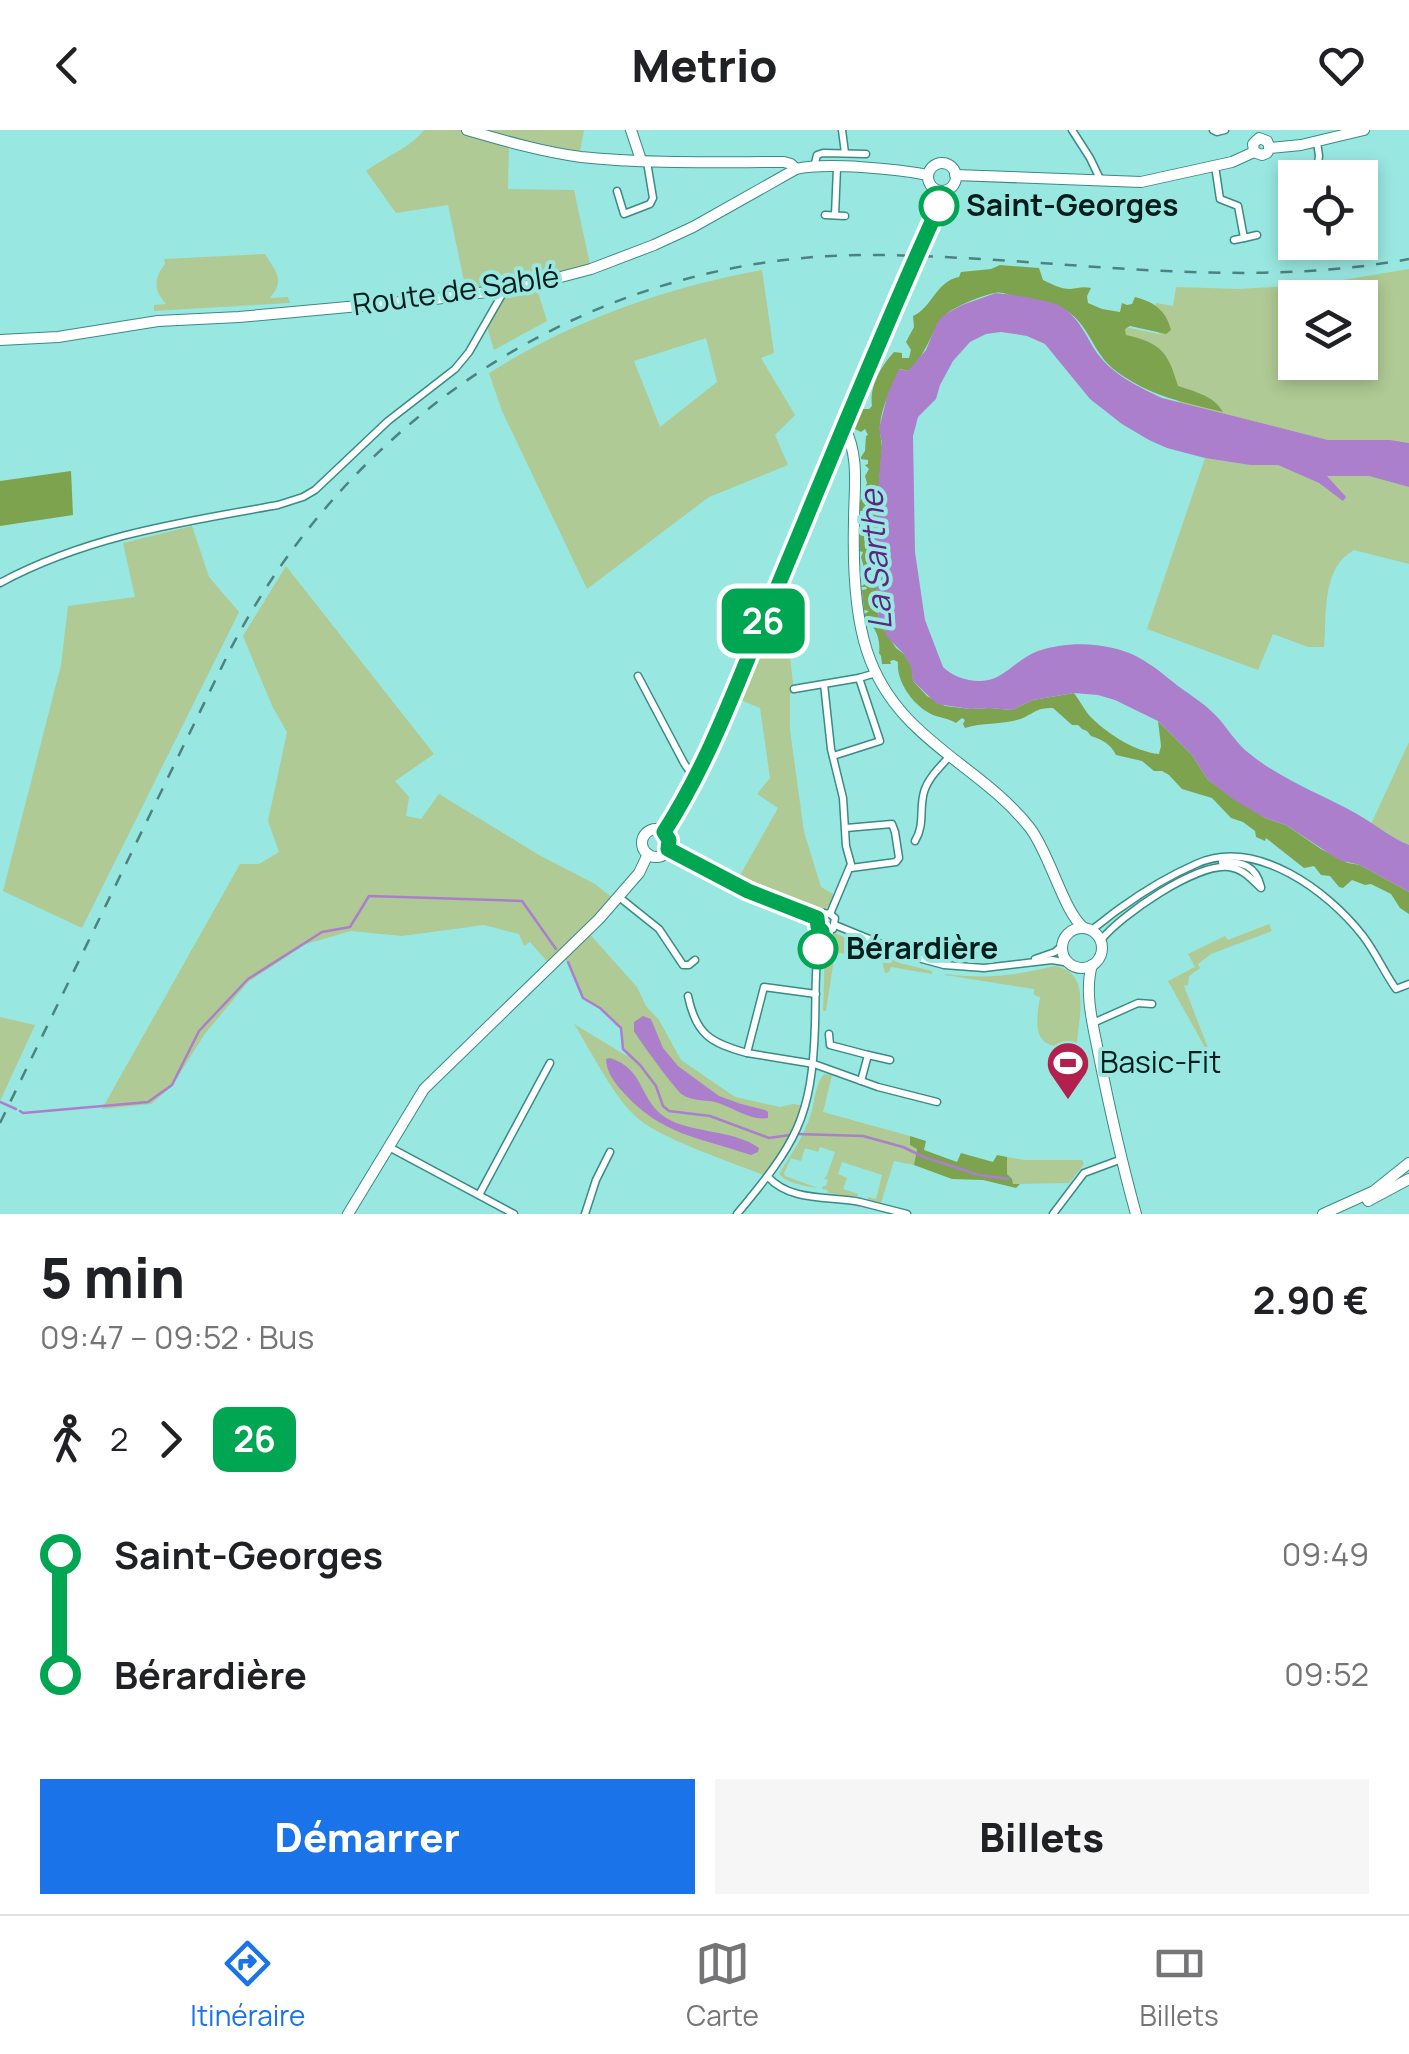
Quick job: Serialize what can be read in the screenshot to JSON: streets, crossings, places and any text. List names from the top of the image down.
{
  "streets": {
    "street": ["Route de Sablé"]
  },
  "water": ["La Sarthe"],
  "places": {
    "other": ["Saint-Georges", "Bérardière"],
    "sports": ["Basic-Fit"]
  },
  "lines": ["bus line 26"],
  "page": {
    "header": "Metrio",
    "on_map": "26",
    "heading": ["5 min", "09:47 – 09:52 · Bus", "2.90 €"],
    "legs": ["2", "26"],
    "list": [
      {
        "name": "Saint-Georges",
        "value": "09:49"
      },
      {
        "name": "Bérardière",
        "value": "09:52"
      }
    ],
    "buttons": ["Démarrer", "Billets"],
    "tabs": ["Itinéraire", "Carte", "Billets"]
  }
}
